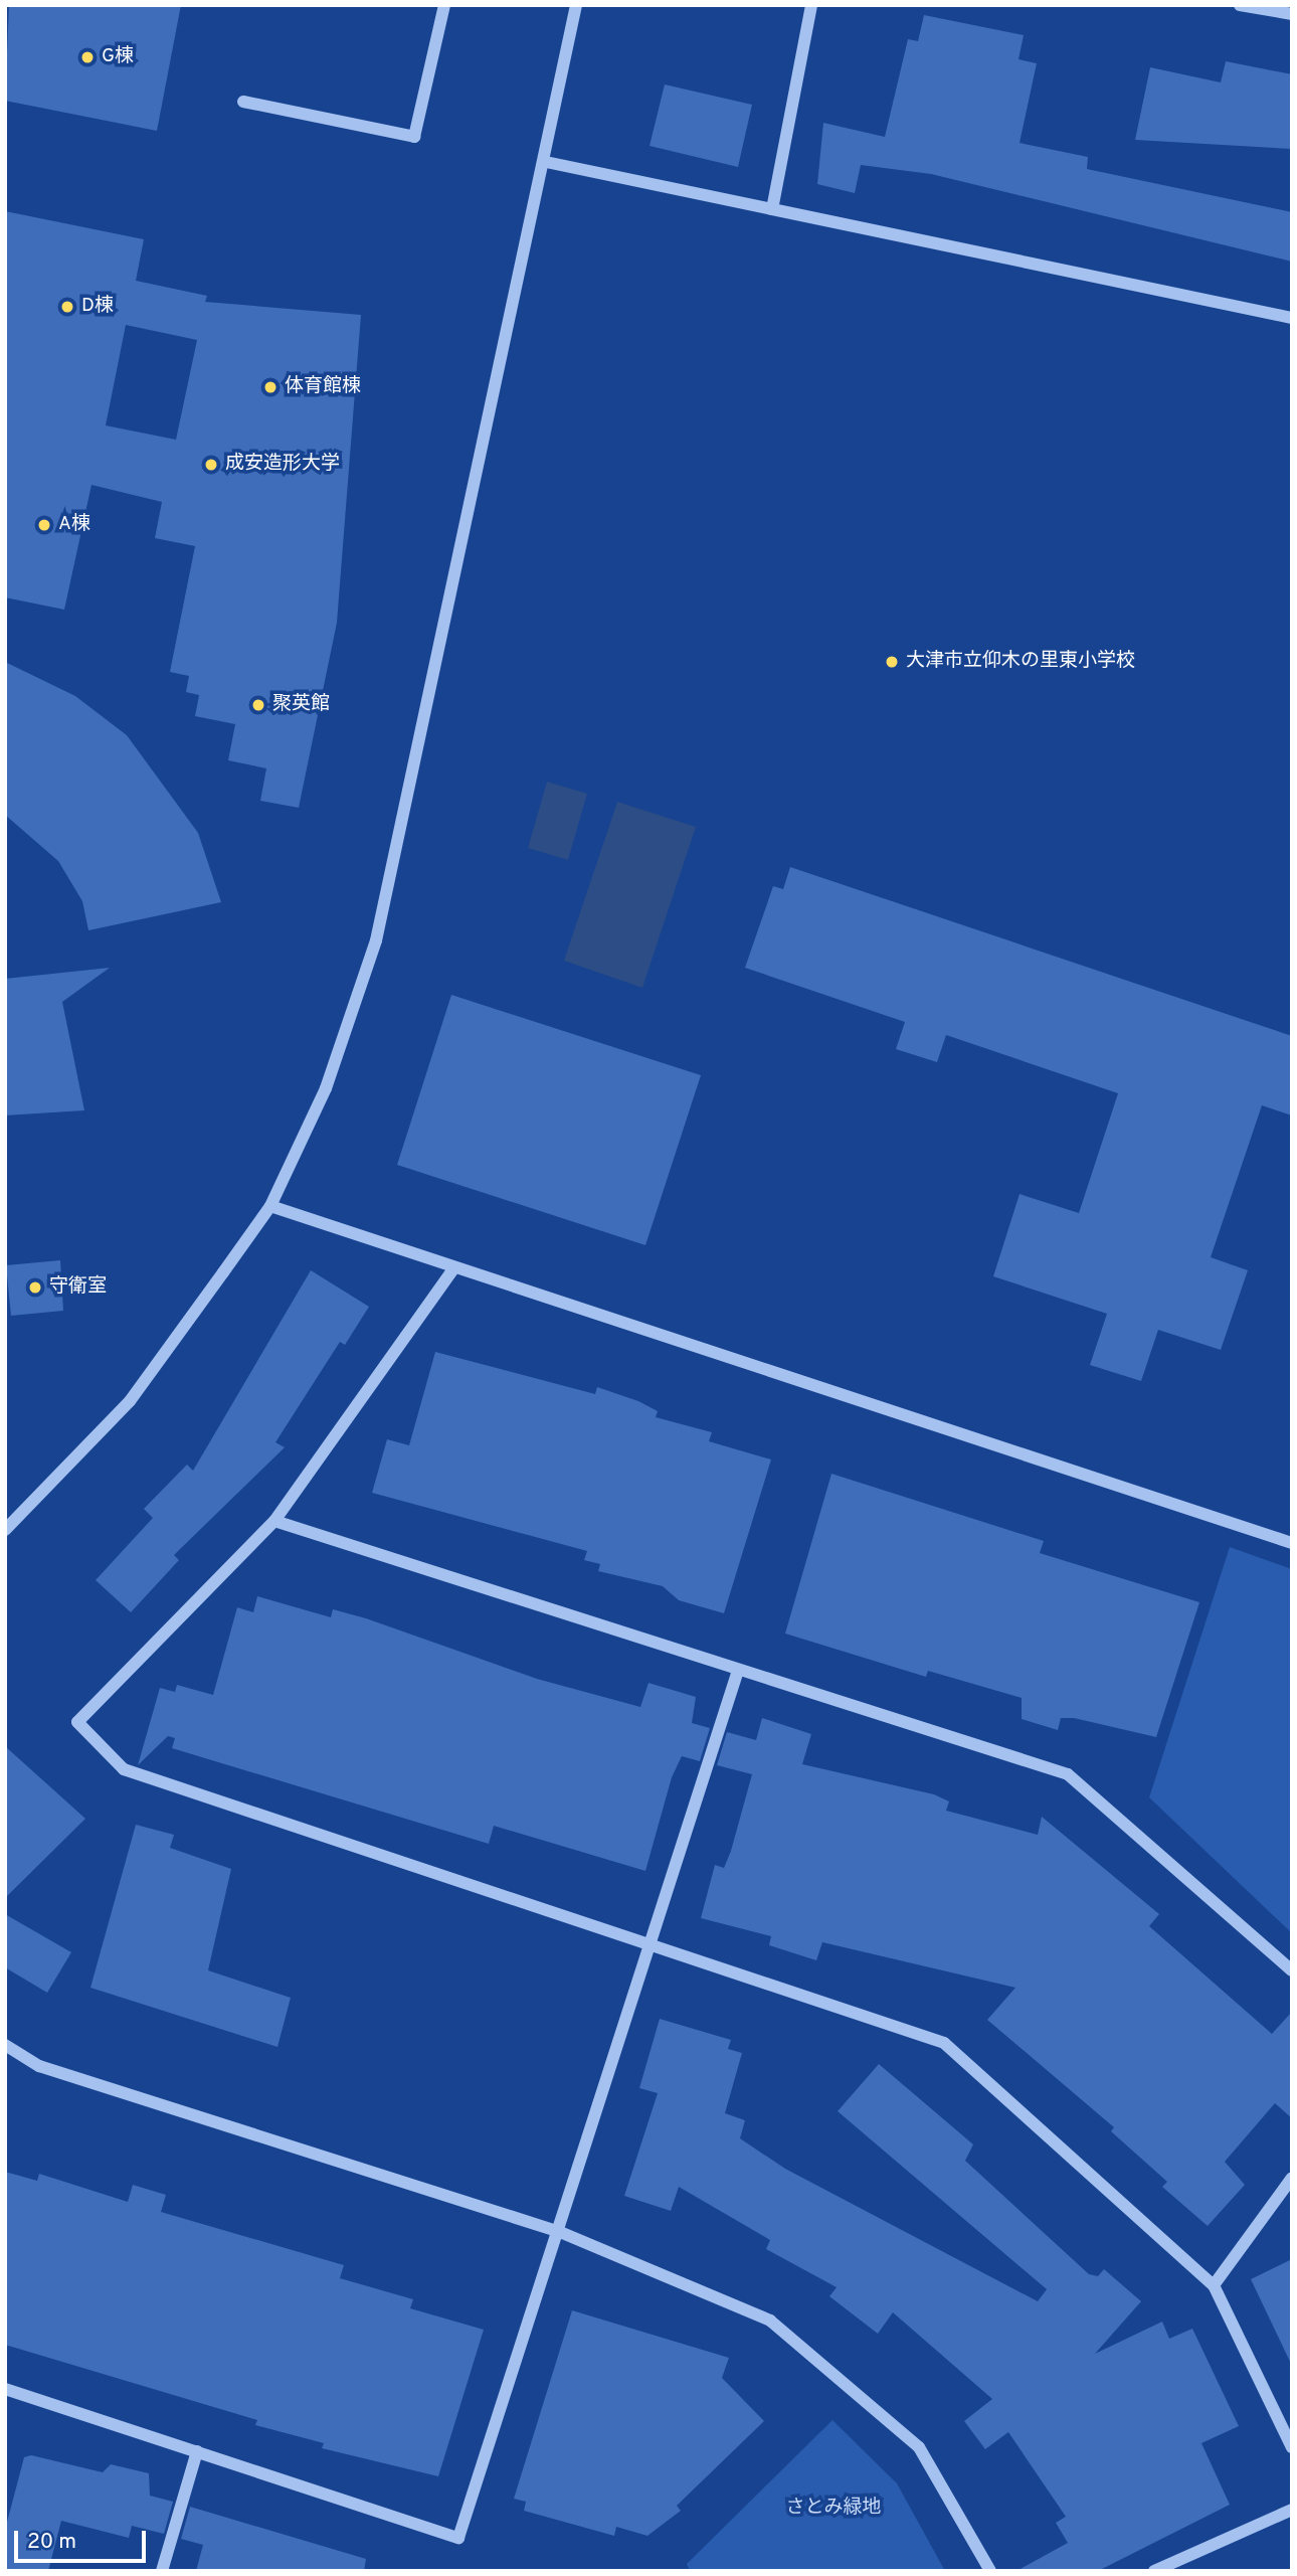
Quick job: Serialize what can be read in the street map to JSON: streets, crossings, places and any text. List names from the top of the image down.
{
  "parks": ["さとみ緑地"],
  "places": [
    "G棟",
    "D棟",
    "体育館棟",
    "成安造形大学",
    "A棟",
    "大津市立仰木の里東小学校",
    "聚英館",
    "守衛室"
  ],
  "scale_bar": "20 m"
}
